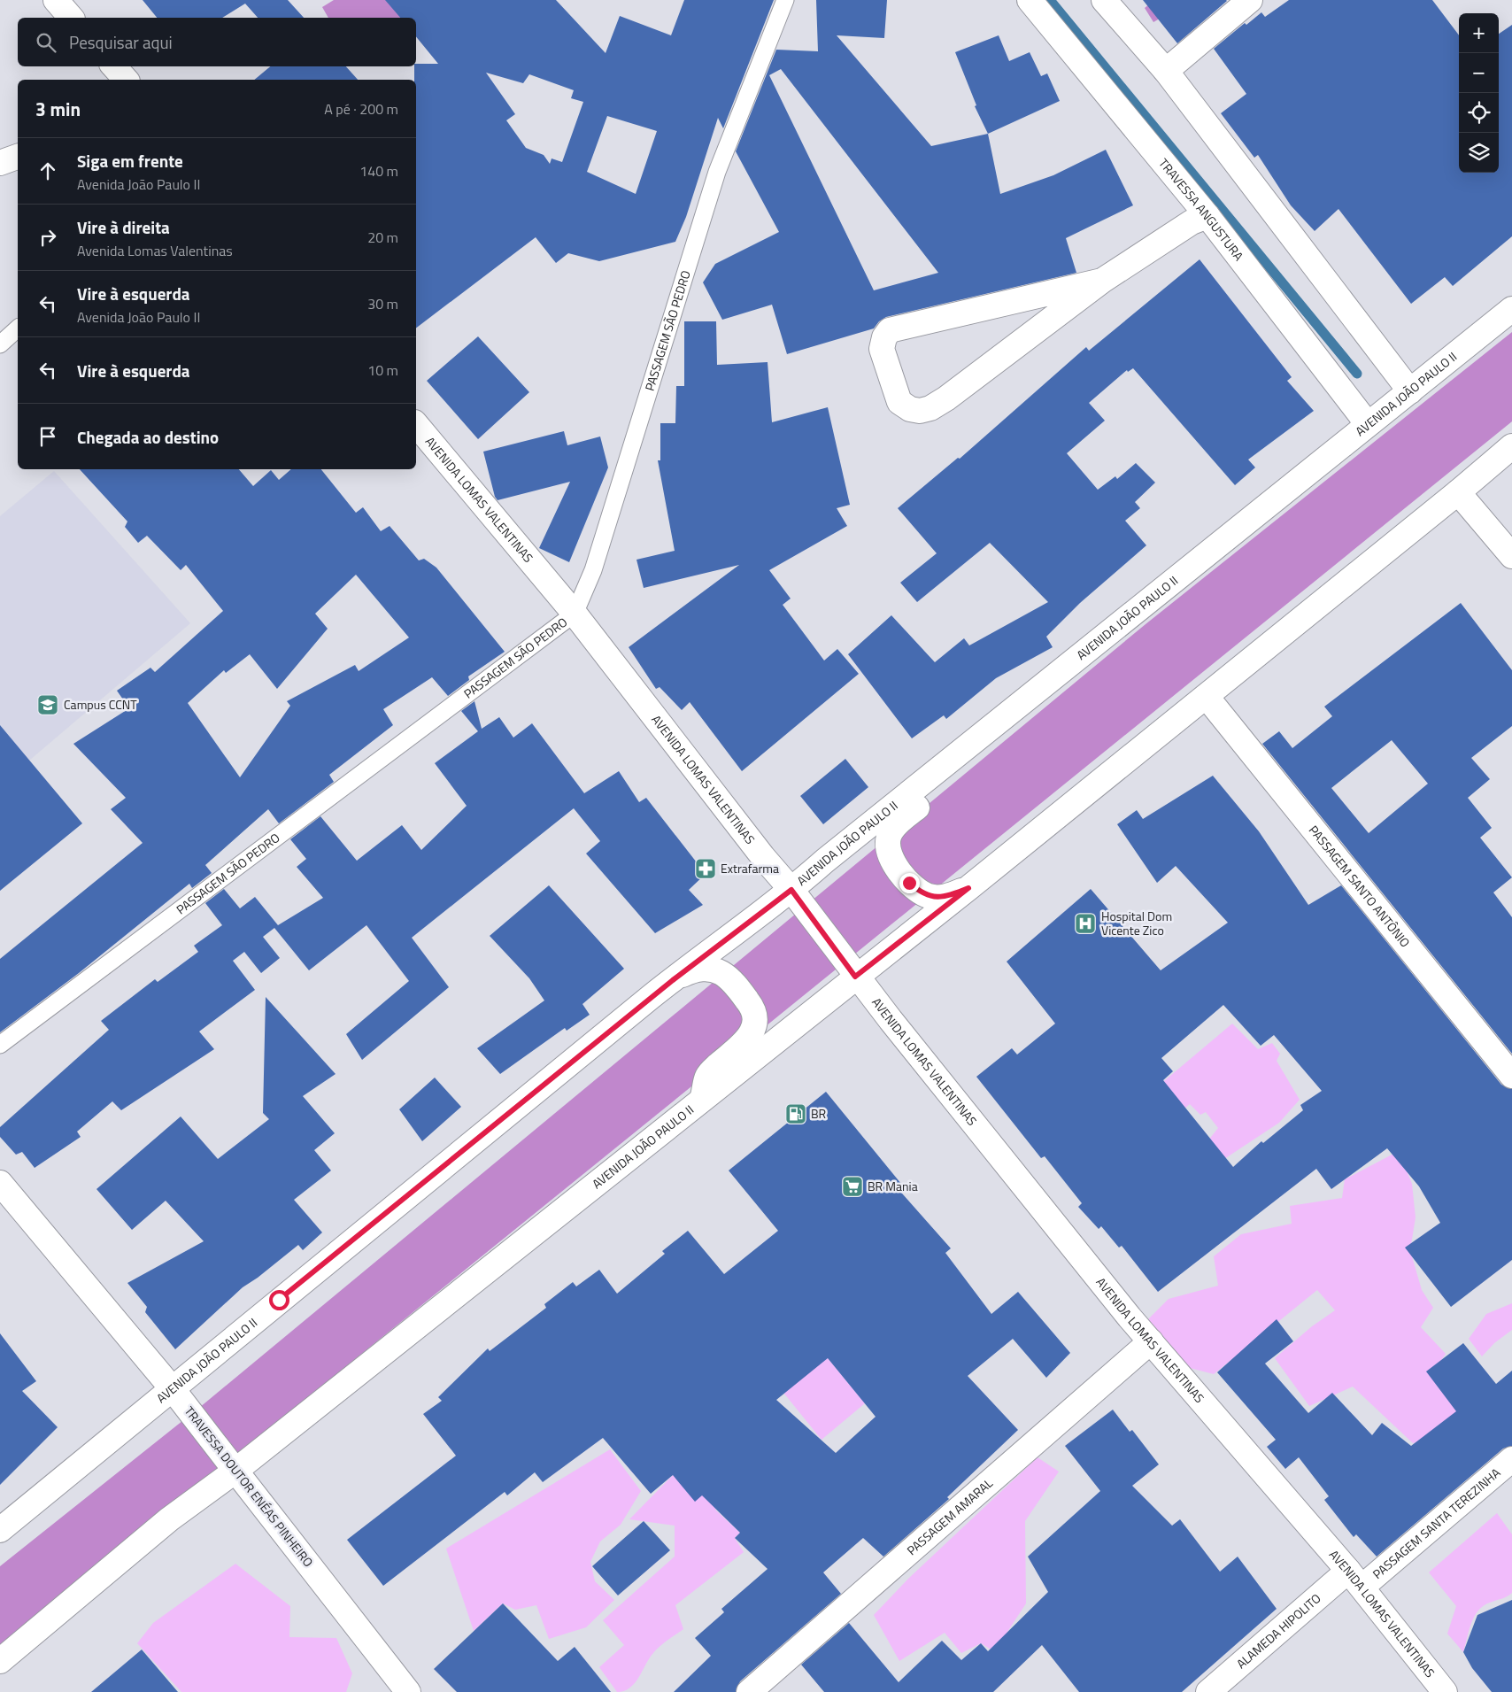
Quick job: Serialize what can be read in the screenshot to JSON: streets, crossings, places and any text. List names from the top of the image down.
{
  "streets": {
    "street": [
      "TRAVESSA ANGUSTURA",
      "AVENIDA JOÃO PAULO II",
      "AVENIDA LOMAS VALENTINAS",
      "PASSAGEM SANTO ANTÔNIO",
      "TRAVESSA DOUTOR ENÉAS PINHEIRO",
      "PASSAGEM AMARAL",
      "PASSAGEM SANTA TEREZINHA",
      "ALAMEDA HIPOLITO"
    ],
    "lane": ["PASSAGEM SÃO PEDRO"]
  },
  "crossings": [
    ["TRAVESSA ANGUSTURA", "AVENIDA JOÃO PAULO II"],
    ["PASSAGEM SÃO PEDRO", "AVENIDA LOMAS VALENTINAS"],
    ["AVENIDA JOÃO PAULO II", "AVENIDA LOMAS VALENTINAS"],
    ["AVENIDA JOÃO PAULO II", "PASSAGEM SANTO ANTÔNIO"],
    ["AVENIDA JOÃO PAULO II", "TRAVESSA DOUTOR ENÉAS PINHEIRO"],
    ["AVENIDA LOMAS VALENTINAS", "PASSAGEM AMARAL"],
    ["AVENIDA LOMAS VALENTINAS", "PASSAGEM SANTA TEREZINHA"],
    ["AVENIDA LOMAS VALENTINAS", "ALAMEDA HIPOLITO"],
    ["PASSAGEM SANTA TEREZINHA", "ALAMEDA HIPOLITO"]
  ],
  "places": {
    "school or university": ["Campus CCNT"],
    "pharmacy": ["Extrafarma"],
    "hospital": ["Hospital Dom Vicente Zico"],
    "fuel station": ["BR"],
    "supermarket": ["BR Mania"]
  },
  "page": {
    "map_buttons": ["+", "−"],
    "search": "Pesquisar aqui",
    "heading": ["3 min", "A pé · 200 m"],
    "list": [
      ["Siga em frente", "Avenida João Paulo II", "140 m"],
      ["Vire à direita", "Avenida Lomas Valentinas", "20 m"],
      ["Vire à esquerda", "Avenida João Paulo II", "30 m"],
      ["Vire à esquerda", "10 m"],
      "Chegada ao destino"
    ]
  }
}
